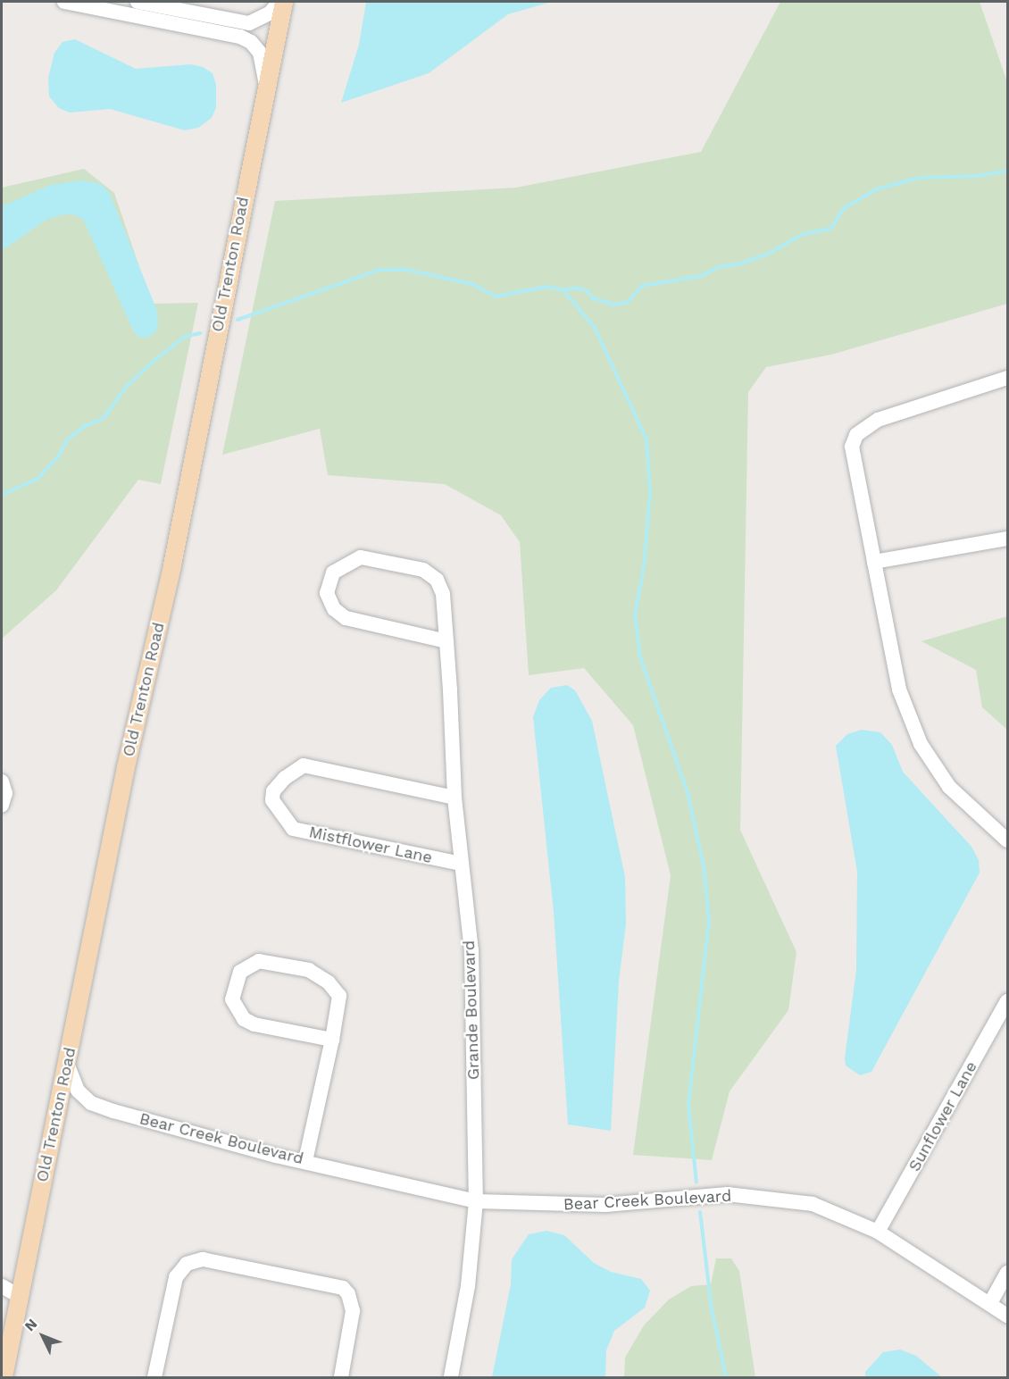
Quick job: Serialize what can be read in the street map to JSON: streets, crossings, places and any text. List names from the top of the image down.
{
  "streets": {
    "main road": ["Old Trenton Road"],
    "street": [
      "Mistflower Lane",
      "Grande Boulevard",
      "Sunflower Lane",
      "Bear Creek Boulevard"
    ]
  },
  "crossings": [
    ["Old Trenton Road", "Bear Creek Boulevard"],
    ["Mistflower Lane", "Grande Boulevard"],
    ["Grande Boulevard", "Bear Creek Boulevard"],
    ["Sunflower Lane", "Bear Creek Boulevard"]
  ],
  "north": "top left"
}
